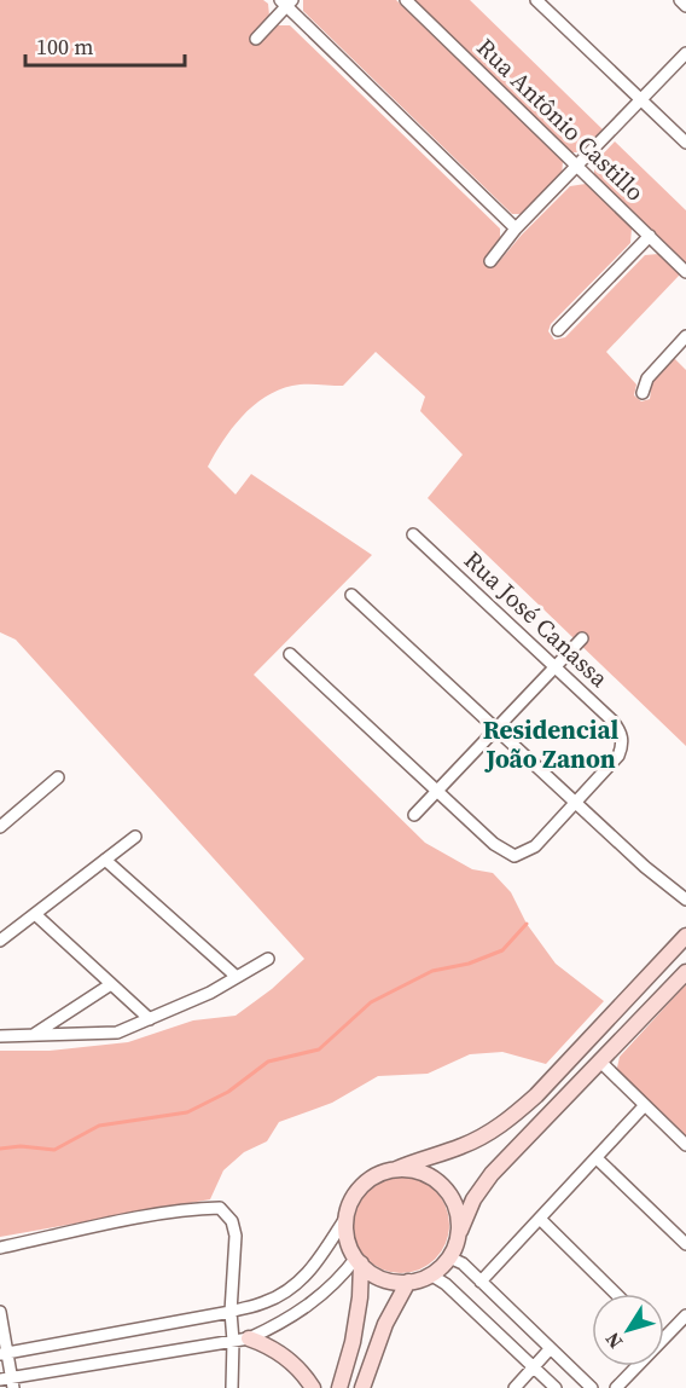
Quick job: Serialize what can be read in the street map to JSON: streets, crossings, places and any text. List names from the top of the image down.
{
  "streets": {
    "street": ["Rua Antônio Castillo", "Rua José Canassa"]
  },
  "districts": ["Residencial João Zanon"],
  "scale_bar": "100 m",
  "north": "bottom left"
}
